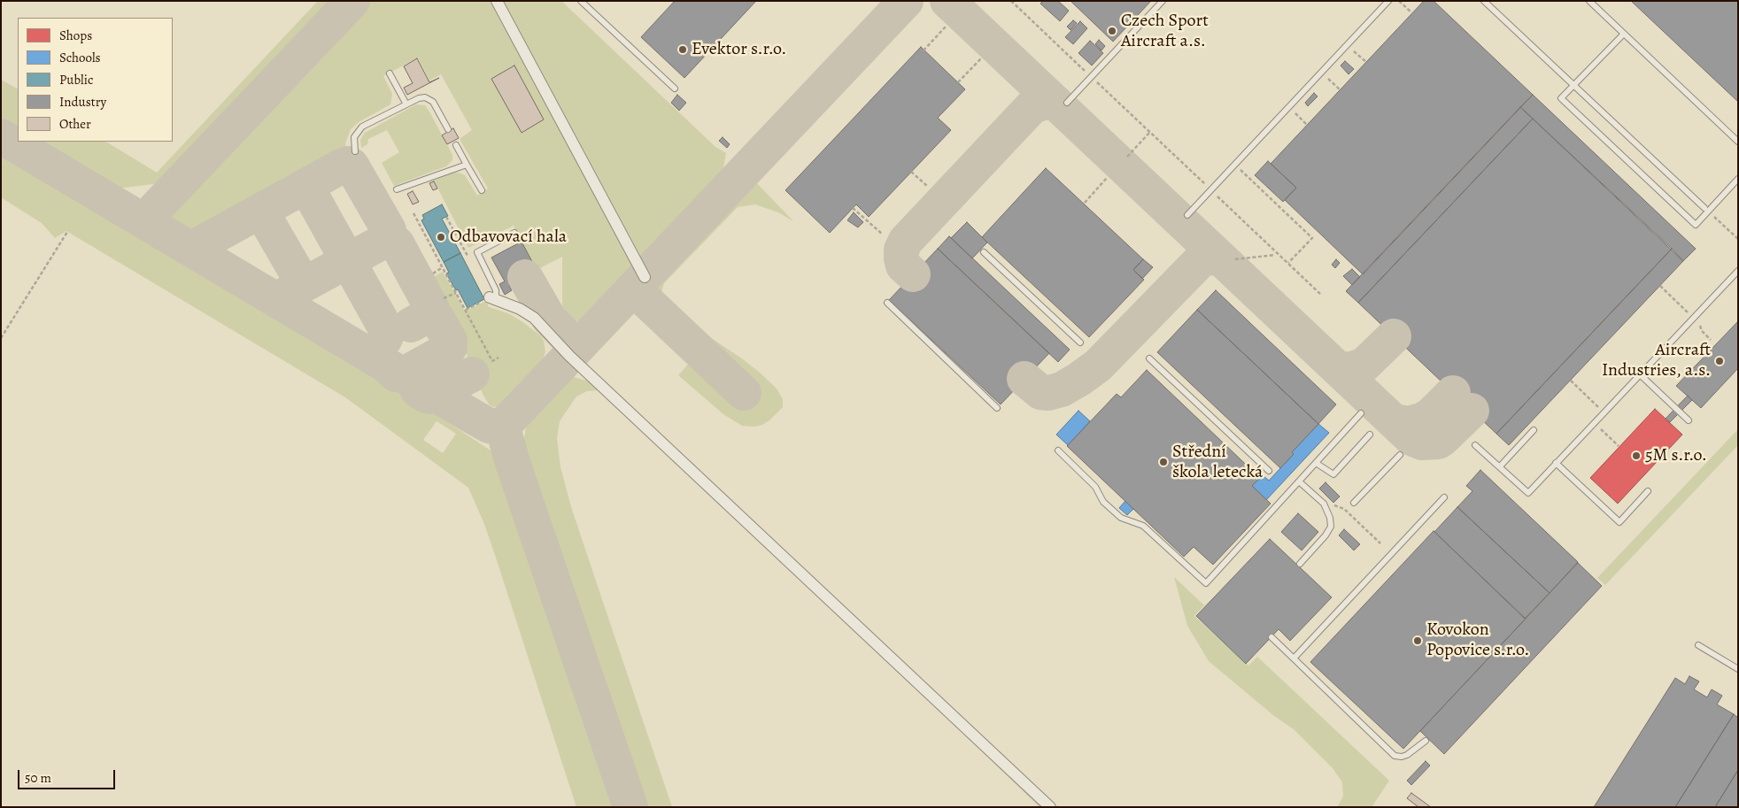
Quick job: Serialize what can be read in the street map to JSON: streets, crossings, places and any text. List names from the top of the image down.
{
  "places": [
    "Czech Sport Aircraft a.s.",
    "Evektor s.r.o.",
    "Odbavovací hala",
    "Aircraft Industries, a.s.",
    "5M s.r.o.",
    "Střední škola letecká",
    "Kovokon Popovice s.r.o."
  ],
  "legend": [
    "Shops",
    "Schools",
    "Public",
    "Industry",
    "Other"
  ],
  "scale_bar": "50 m"
}
